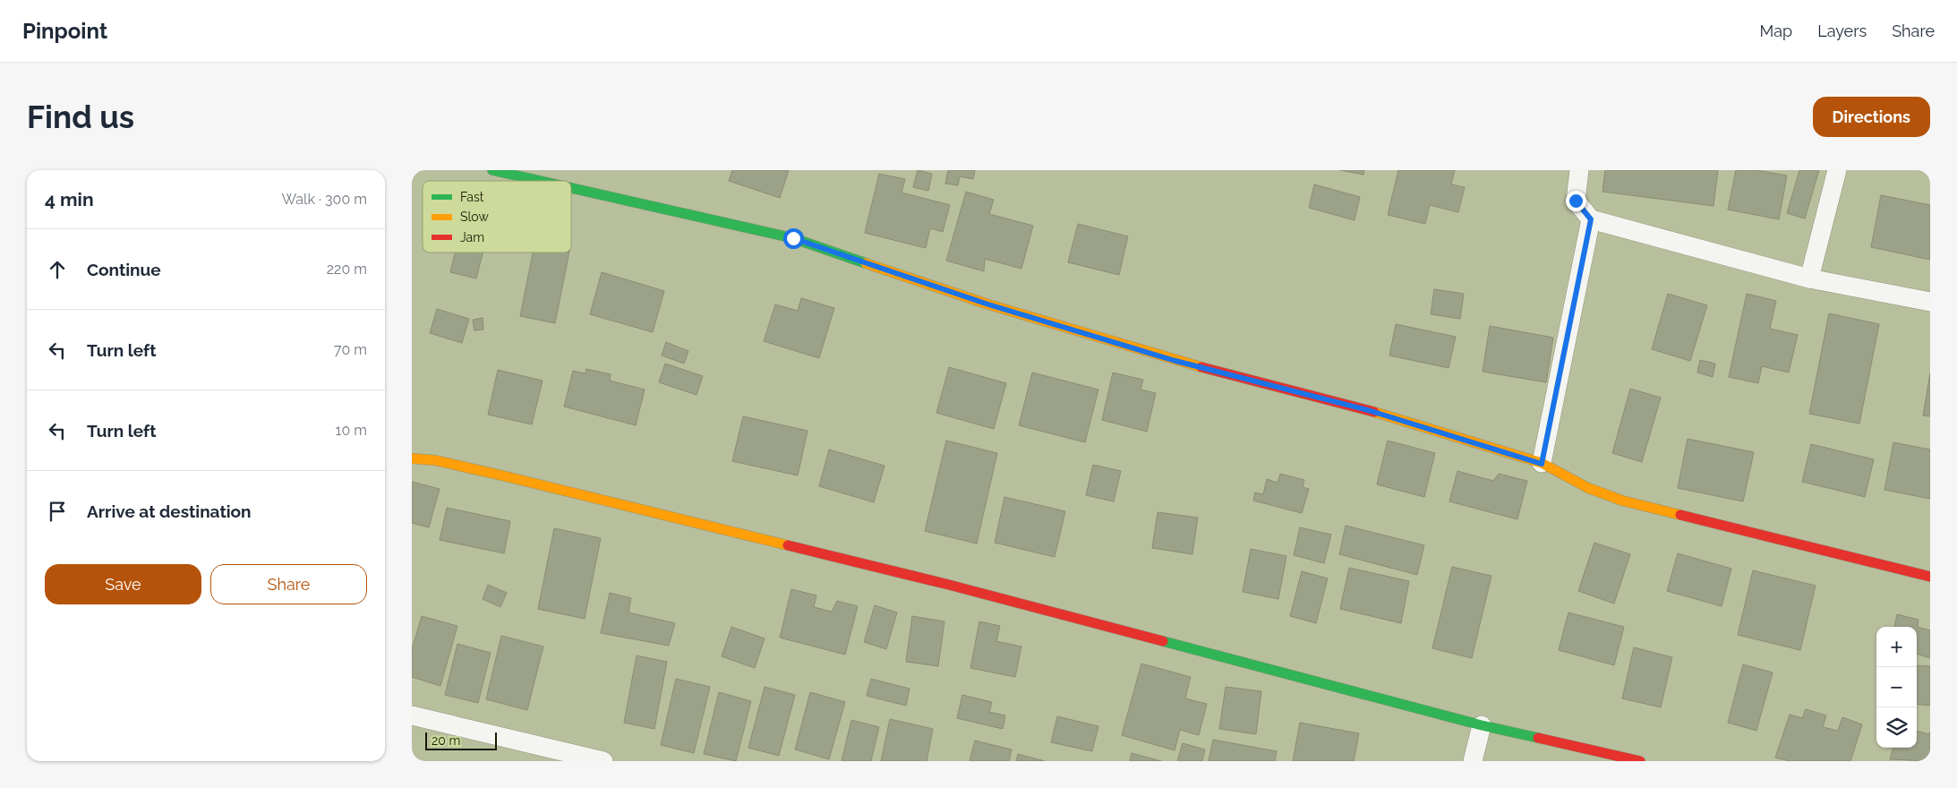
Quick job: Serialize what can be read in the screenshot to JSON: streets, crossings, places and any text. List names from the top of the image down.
{
  "legend": ["Fast", "Slow", "Jam"],
  "scale_bar": "20 m",
  "page": {
    "header": "Pinpoint",
    "nav": ["Map", "Layers", "Share"],
    "buttons": [
      "Directions",
      ["Save", "Share"]
    ],
    "title": "Find us",
    "heading": ["4 min", "Walk · 300 m"],
    "list": [
      ["Continue", "220 m"],
      ["Turn left", "70 m"],
      ["Turn left", "10 m"],
      "Arrive at destination"
    ],
    "map_buttons": ["+", "−"],
    "scale": "20 m"
  }
}
